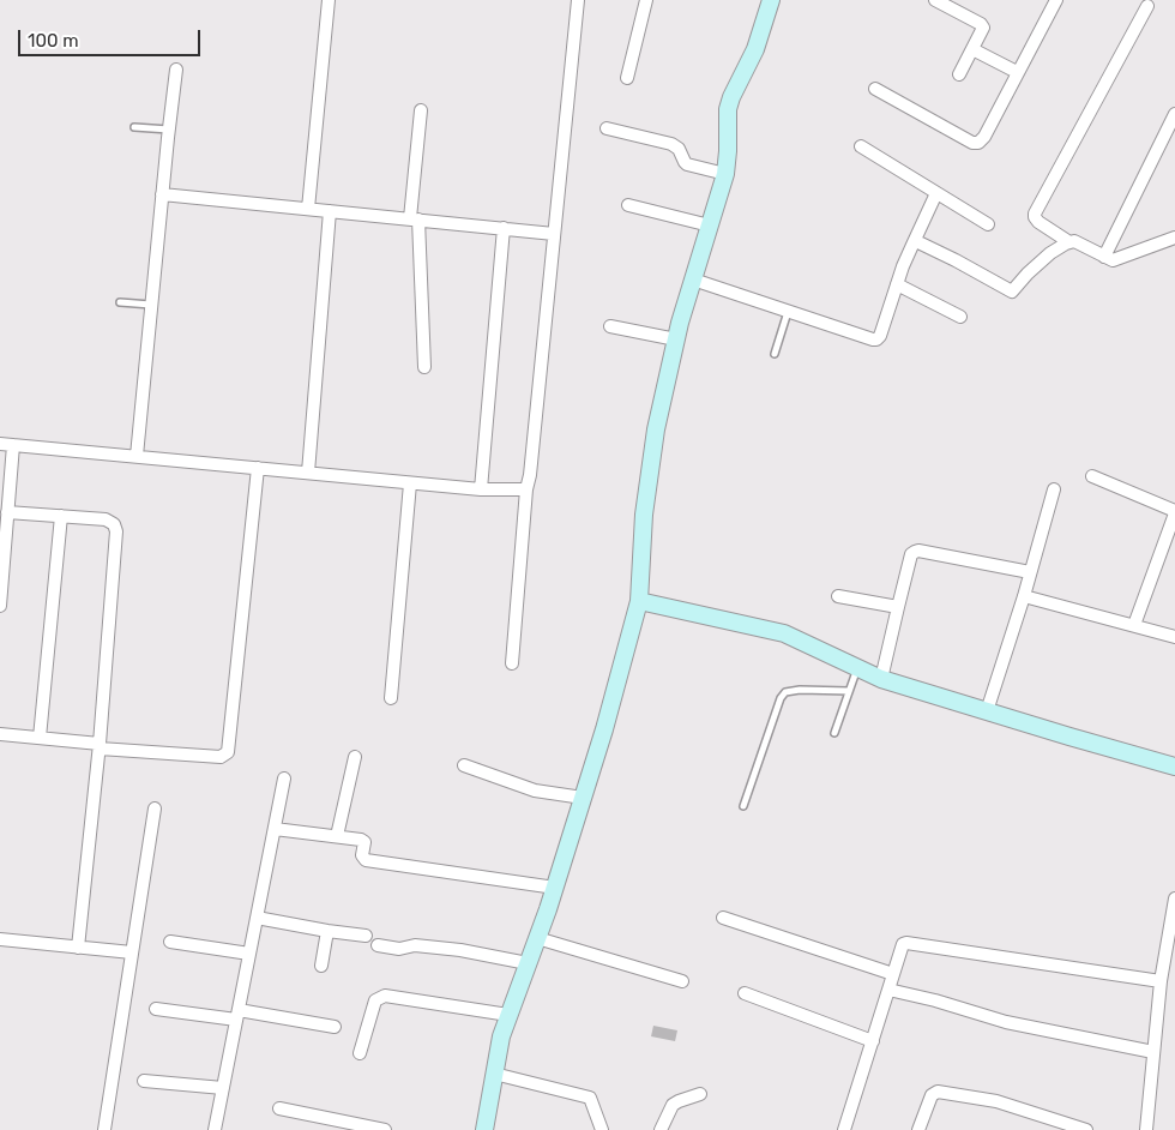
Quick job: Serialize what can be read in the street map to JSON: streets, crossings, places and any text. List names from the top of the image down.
{
  "scale_bar": "100 m"
}
